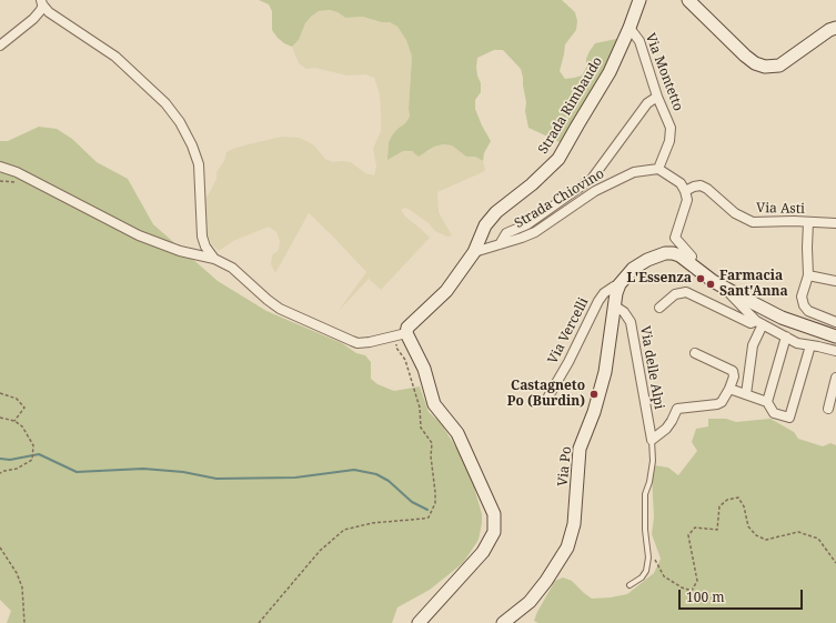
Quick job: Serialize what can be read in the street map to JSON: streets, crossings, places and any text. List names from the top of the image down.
{
  "streets": {
    "street": [
      "Via Montetto",
      "Strada Rimbaudo",
      "Strada Chiovino",
      "Via Asti",
      "Via Vercelli",
      "Via delle Alpi",
      "Via Po"
    ]
  },
  "crossings": [
    ["Via Montetto", "Strada Rimbaudo"],
    ["Via Montetto", "Strada Chiovino"],
    ["Strada Rimbaudo", "Strada Chiovino"],
    ["Via Vercelli", "Via Po"],
    ["Via delle Alpi", "Via Po"]
  ],
  "places": ["L'Essenza", "Farmacia Sant'Anna", "Castagneto Po (Burdin)"],
  "scale_bar": "100 m"
}
